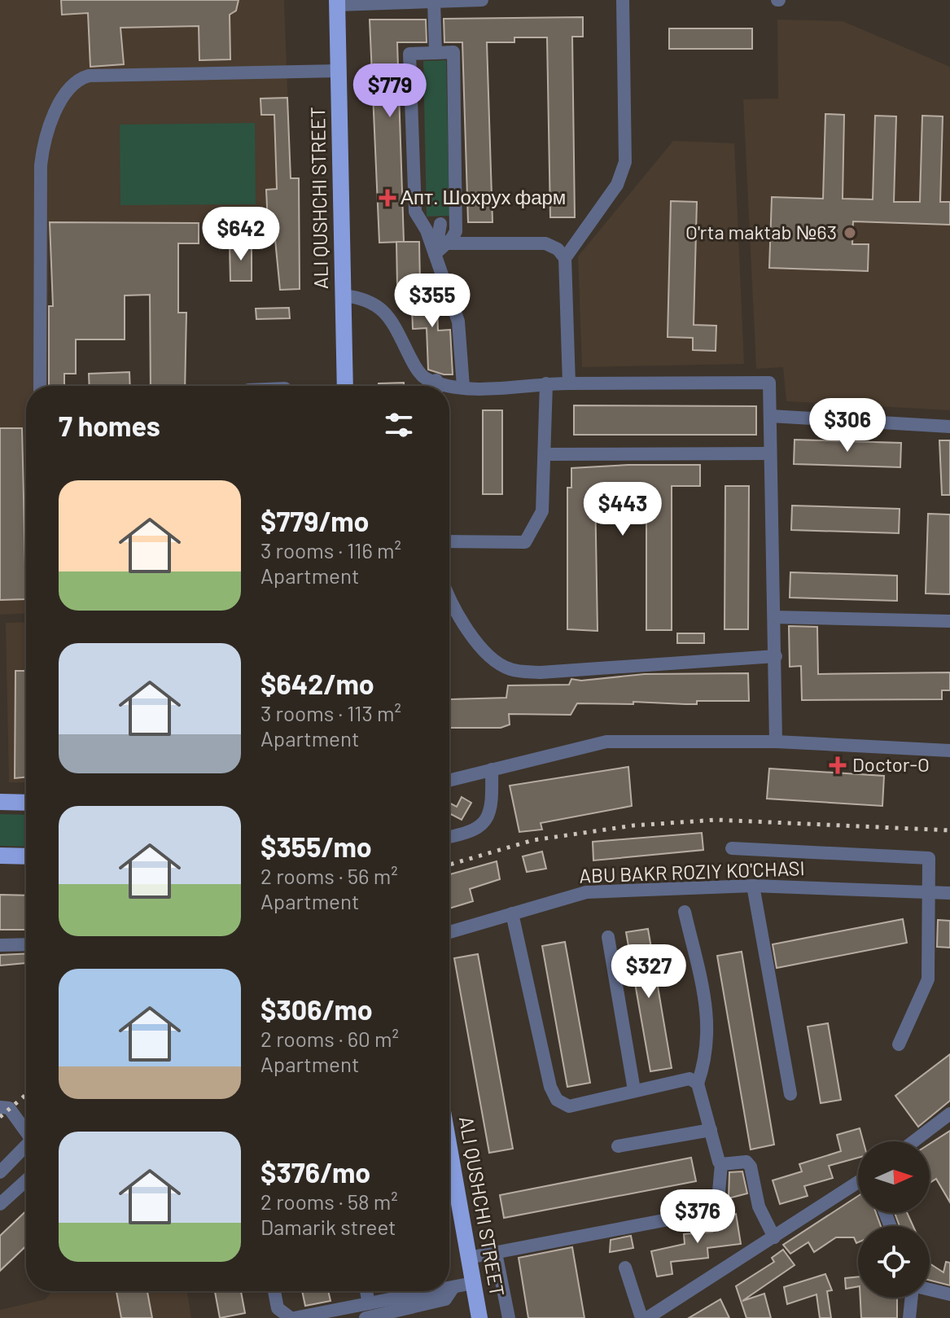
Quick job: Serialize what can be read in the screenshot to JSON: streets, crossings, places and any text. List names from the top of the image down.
{
  "streets": {
    "main road": ["ALI QUSHCHI STREET"],
    "street": ["ABU BAKR ROZIY KO'CHASI"]
  },
  "places": {
    "health": ["Апт. Шохрух фарм", "Doctor-O"],
    "other": ["O'rta maktab №63"]
  },
  "north": "right",
  "page": {
    "price": [
      "$779",
      "$642",
      "$355",
      "$306",
      "$443",
      "$327",
      "$376"
    ],
    "heading": "7 homes",
    "list": [
      {
        "name": "$779/mo",
        "note": "3 rooms · 116 m² · Apartment"
      },
      {
        "name": "$642/mo",
        "note": "3 rooms · 113 m² · Apartment"
      },
      {
        "name": "$355/mo",
        "note": "2 rooms · 56 m² · Apartment"
      },
      {
        "name": "$306/mo",
        "note": "2 rooms · 60 m² · Apartment"
      },
      {
        "name": "$376/mo",
        "note": "2 rooms · 58 m² · Damarik street"
      }
    ]
  }
}
